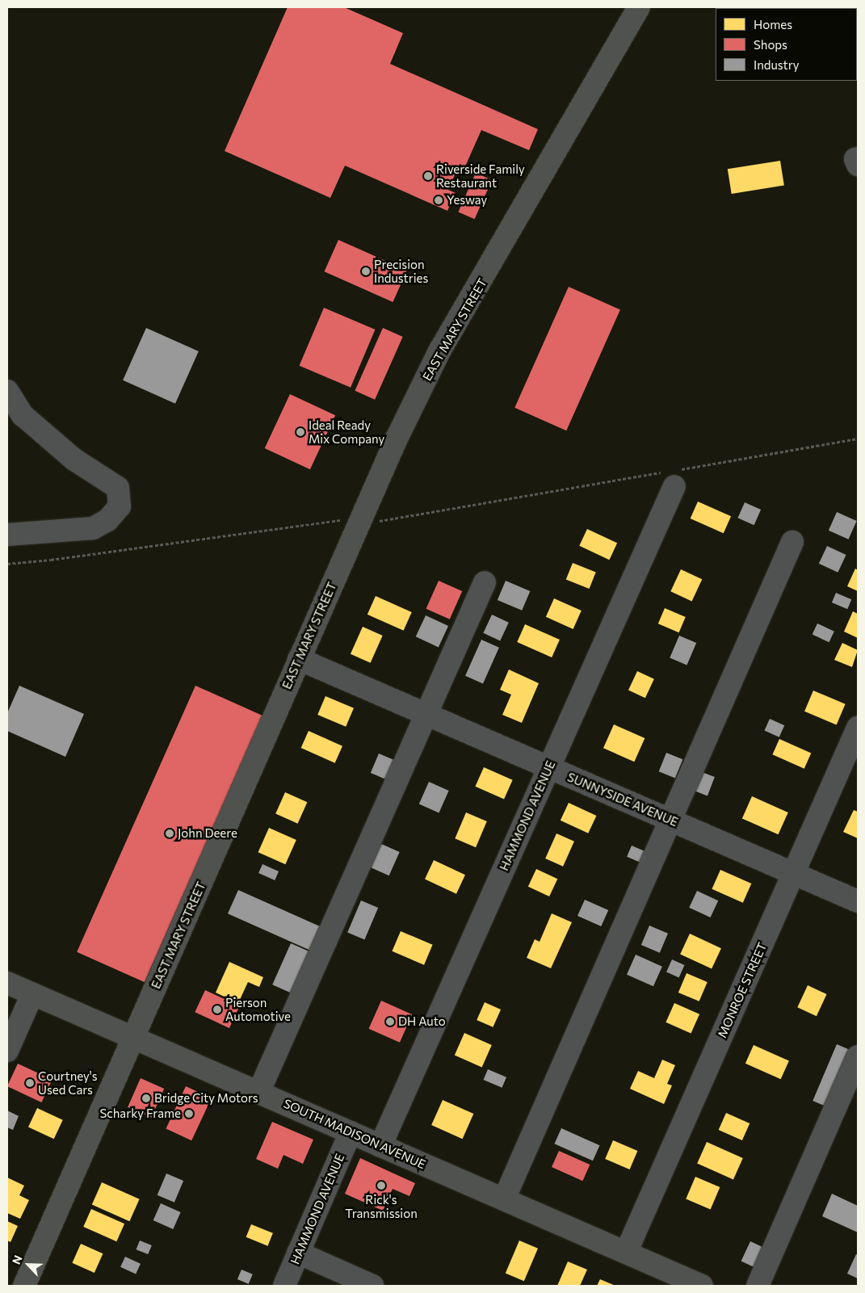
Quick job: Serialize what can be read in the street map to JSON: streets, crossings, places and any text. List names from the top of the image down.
{
  "streets": {
    "main road": ["EAST MARY STREET", "SOUTH MADISON AVENUE"],
    "street": ["SUNNYSIDE AVENUE", "HAMMOND AVENUE", "MONROE STREET"]
  },
  "crossings": [
    ["EAST MARY STREET", "SUNNYSIDE AVENUE"],
    ["EAST MARY STREET", "SOUTH MADISON AVENUE"],
    ["SUNNYSIDE AVENUE", "HAMMOND AVENUE"],
    ["SUNNYSIDE AVENUE", "MONROE STREET"],
    ["HAMMOND AVENUE", "SOUTH MADISON AVENUE"],
    ["MONROE STREET", "SOUTH MADISON AVENUE"]
  ],
  "places": [
    "Riverside Family Restaurant",
    "Yesway",
    "Precision Industries",
    "Ideal Ready Mix Company",
    "John Deere",
    "Pierson Automotive",
    "DH Auto",
    "Courtney's Used Cars",
    "Bridge City Motors",
    "Scharky Frame",
    "Rick's Transmission"
  ],
  "legend": ["Homes", "Shops", "Industry"],
  "north": "top left"
}
